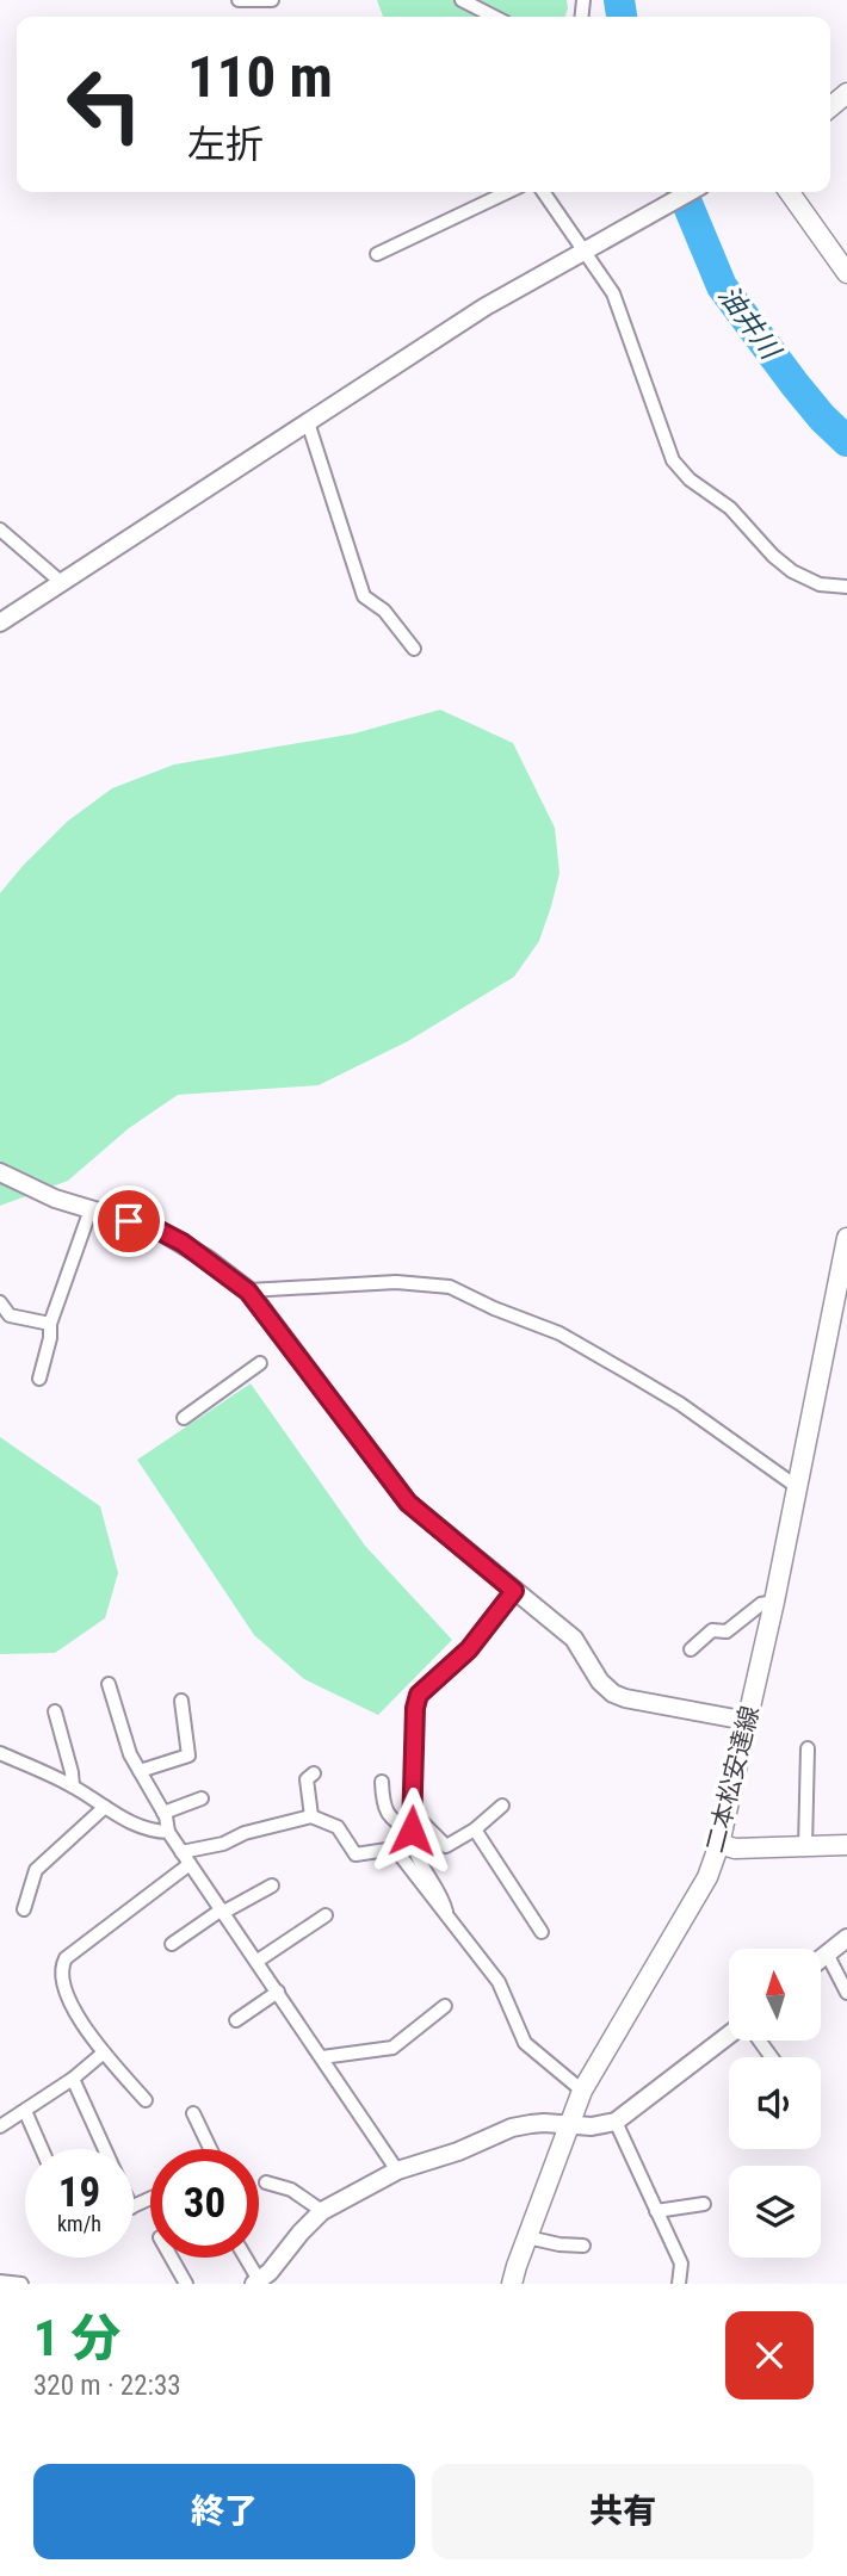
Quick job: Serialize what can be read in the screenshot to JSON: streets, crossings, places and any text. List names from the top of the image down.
{
  "streets": {
    "main road": ["二本松安達線"]
  },
  "water": ["油井川"],
  "north": "top",
  "page": {
    "turn": ["110 m", "左折"],
    "speed": "19 km/h",
    "limit": "30",
    "heading": ["1 分", "320 m · 22:33"],
    "buttons": ["終了", "共有"]
  }
}
